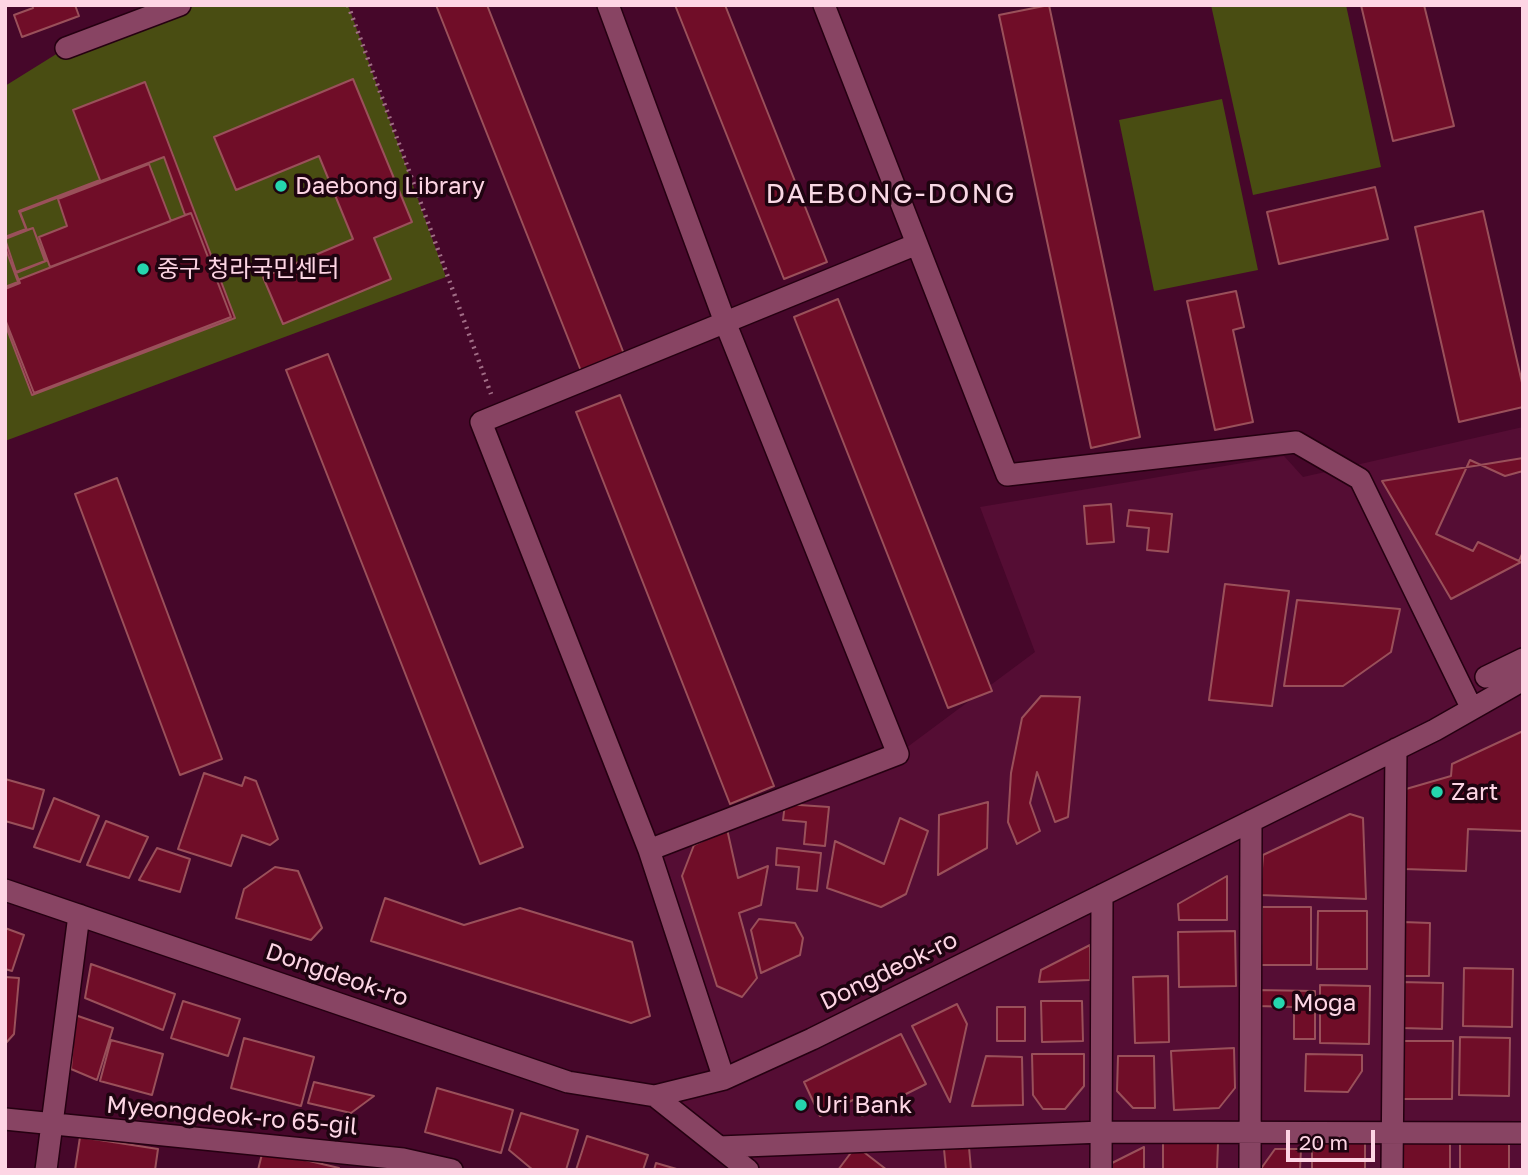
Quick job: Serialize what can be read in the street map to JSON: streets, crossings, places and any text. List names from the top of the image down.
{
  "streets": {
    "street": ["Dongdeok-ro", "Myeongdeok-ro 65-gil"]
  },
  "districts": ["DAEBONG-DONG"],
  "places": [
    "Daebong Library",
    "중구 청라국민센터",
    "Zart",
    "Moga",
    "Uri Bank"
  ],
  "scale_bar": "20 m"
}
